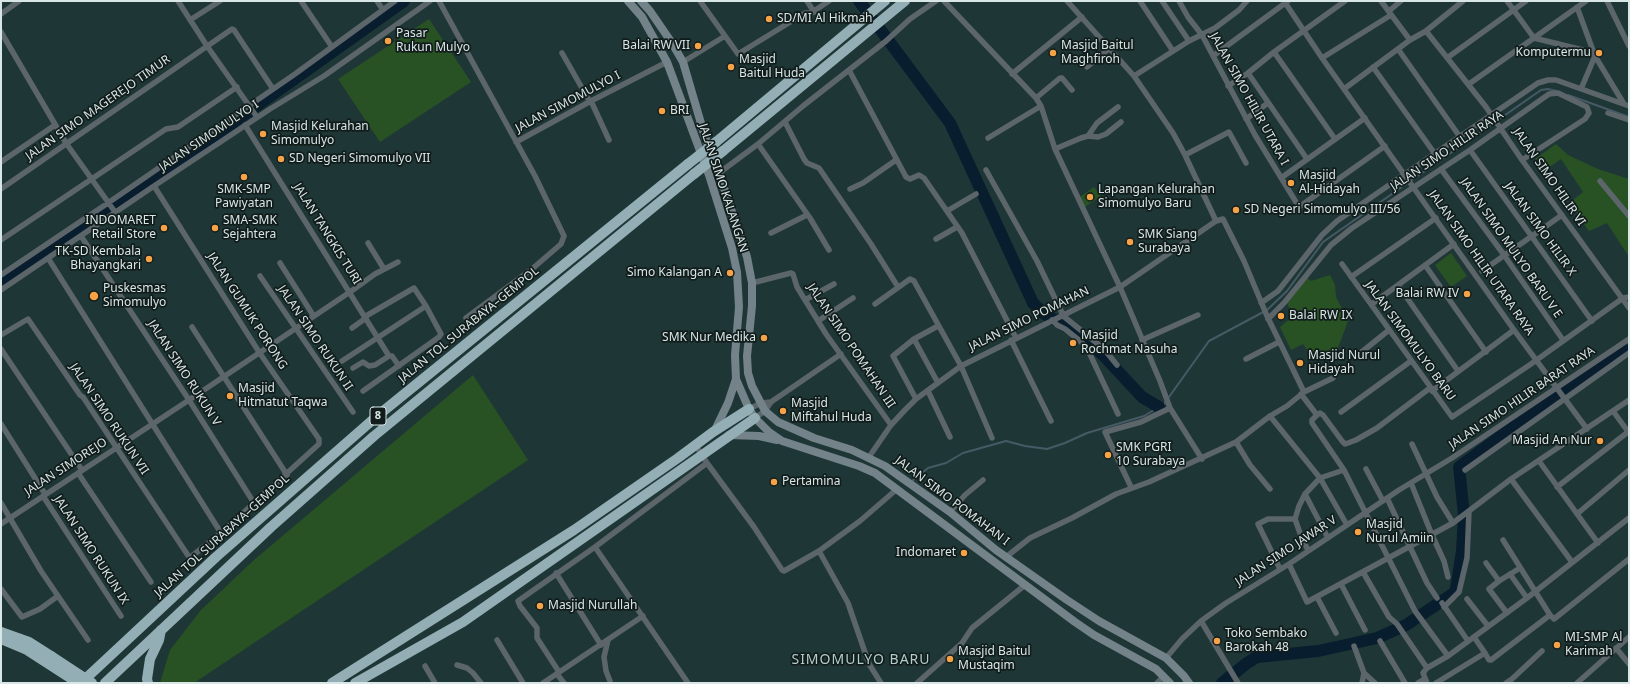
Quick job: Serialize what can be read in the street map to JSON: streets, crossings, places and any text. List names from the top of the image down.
{
  "streets": {
    "highway": ["JALAN TOL SURABAYA–GEMPOL", "8"],
    "main road": ["JALAN SIMO KALANGAN", "JALAN SIMO POMAHAN I"],
    "street": [
      "JALAN SIMO HILIR UTARA I",
      "JALAN SIMOMULYO I",
      "JALAN SIMO MAGEREJO TIMUR",
      "JALAN SIMO HILIR RAYA",
      "JALAN SIMO HILIR VI",
      "JALAN SIMO HILIR X",
      "JALAN TANGKIS TURI",
      "JALAN SIMO MULYO BARU V E",
      "JALAN SIMO HILIR UTARA RAYA",
      "JALAN GUMUK PORONG",
      "JALAN SIMO POMAHAN",
      "JALAN SIMO RUKUN II",
      "JALAN SIMOMULYO BARU",
      "JALAN SIMO POMAHAN III",
      "JALAN SIMO RUKUN V",
      "JALAN SIMO HILIR BARAT RAYA",
      "JALAN SIMO RUKUN VII",
      "JALAN SIMOREJO",
      "JALAN SIMO RUKUN IX",
      "JALAN SIMO JAWAR V"
    ]
  },
  "crossings": [
    ["JALAN SIMO HILIR UTARA I", "JALAN SIMO HILIR UTARA RAYA"],
    ["JALAN SIMOMULYO I", "JALAN SIMO KALANGAN"],
    ["JALAN SIMOMULYO I", "JALAN TANGKIS TURI"],
    ["JALAN SIMOMULYO I", "JALAN GUMUK PORONG"],
    ["JALAN SIMOMULYO I", "JALAN SIMO RUKUN V"],
    ["JALAN SIMO HILIR RAYA", "JALAN SIMO HILIR VI"],
    ["JALAN SIMO HILIR RAYA", "JALAN SIMO HILIR X"],
    ["JALAN SIMO HILIR RAYA", "JALAN SIMO MULYO BARU V E"],
    ["JALAN SIMO HILIR RAYA", "JALAN SIMO HILIR UTARA RAYA"],
    ["JALAN SIMO KALANGAN", "JALAN SIMO POMAHAN III"],
    ["JALAN SIMO KALANGAN", "JALAN SIMO POMAHAN I"],
    ["JALAN TANGKIS TURI", "JALAN SIMOREJO"],
    ["JALAN SIMO HILIR UTARA RAYA", "JALAN SIMOMULYO BARU"],
    ["JALAN SIMO HILIR UTARA RAYA", "JALAN SIMO HILIR BARAT RAYA"],
    ["JALAN GUMUK PORONG", "JALAN SIMO RUKUN V"],
    ["JALAN GUMUK PORONG", "JALAN SIMO RUKUN VII"],
    ["JALAN GUMUK PORONG", "JALAN SIMOREJO"],
    ["JALAN SIMO POMAHAN", "JALAN SIMO POMAHAN III"],
    ["JALAN SIMO POMAHAN", "JALAN SIMO POMAHAN I"],
    ["JALAN SIMO RUKUN II", "JALAN SIMOREJO"],
    ["JALAN SIMO RUKUN V", "JALAN SIMOREJO"],
    ["JALAN SIMO HILIR BARAT RAYA", "JALAN SIMO JAWAR V"],
    ["JALAN SIMO RUKUN VII", "JALAN SIMOREJO"],
    ["JALAN SIMOREJO", "JALAN SIMO RUKUN IX"],
    ["JALAN SIMO POMAHAN I", "JALAN SIMO JAWAR V"]
  ],
  "districts": ["SIMOMULYO BARU"],
  "places": [
    "SD/MI Al Hikmah",
    "Pasar Rukun Mulyo",
    "Balai RW VII",
    "Masjid Baitul Maghfiroh",
    "Komputermu",
    "Masjid Baitul Huda",
    "BRI",
    "Masjid Kelurahan Simomulyo",
    "SD Negeri Simomulyo VII",
    "SMK-SMP Pawiyatan",
    "Masjid Al-Hidayah",
    "Lapangan Kelurahan Simomulyo Baru",
    "SD Negeri Simomulyo III/56",
    "INDOMARET Retail Store",
    "SMA-SMK Sejahtera",
    "SMK Siang Surabaya",
    "TK-SD Kembala Bhayangkari",
    "Simo Kalangan A",
    "Balai RW IV",
    "Puskesmas Simomulyo",
    "Balai RW IX",
    "SMK Nur Medika",
    "Masjid Rochmat Nasuha",
    "Masjid Nurul Hidayah",
    "Masjid Hitmatut Taqwa",
    "Masjid Miftahul Huda",
    "Masjid An Nur",
    "SMK PGRI 10 Surabaya",
    "Pertamina",
    "Masjid Nurul Amiin",
    "Indomaret",
    "Masjid Nurullah",
    "Toko Sembako Barokah 48",
    "MI-SMP Al Karimah",
    "Masjid Baitul Mustaqim"
  ]
}
